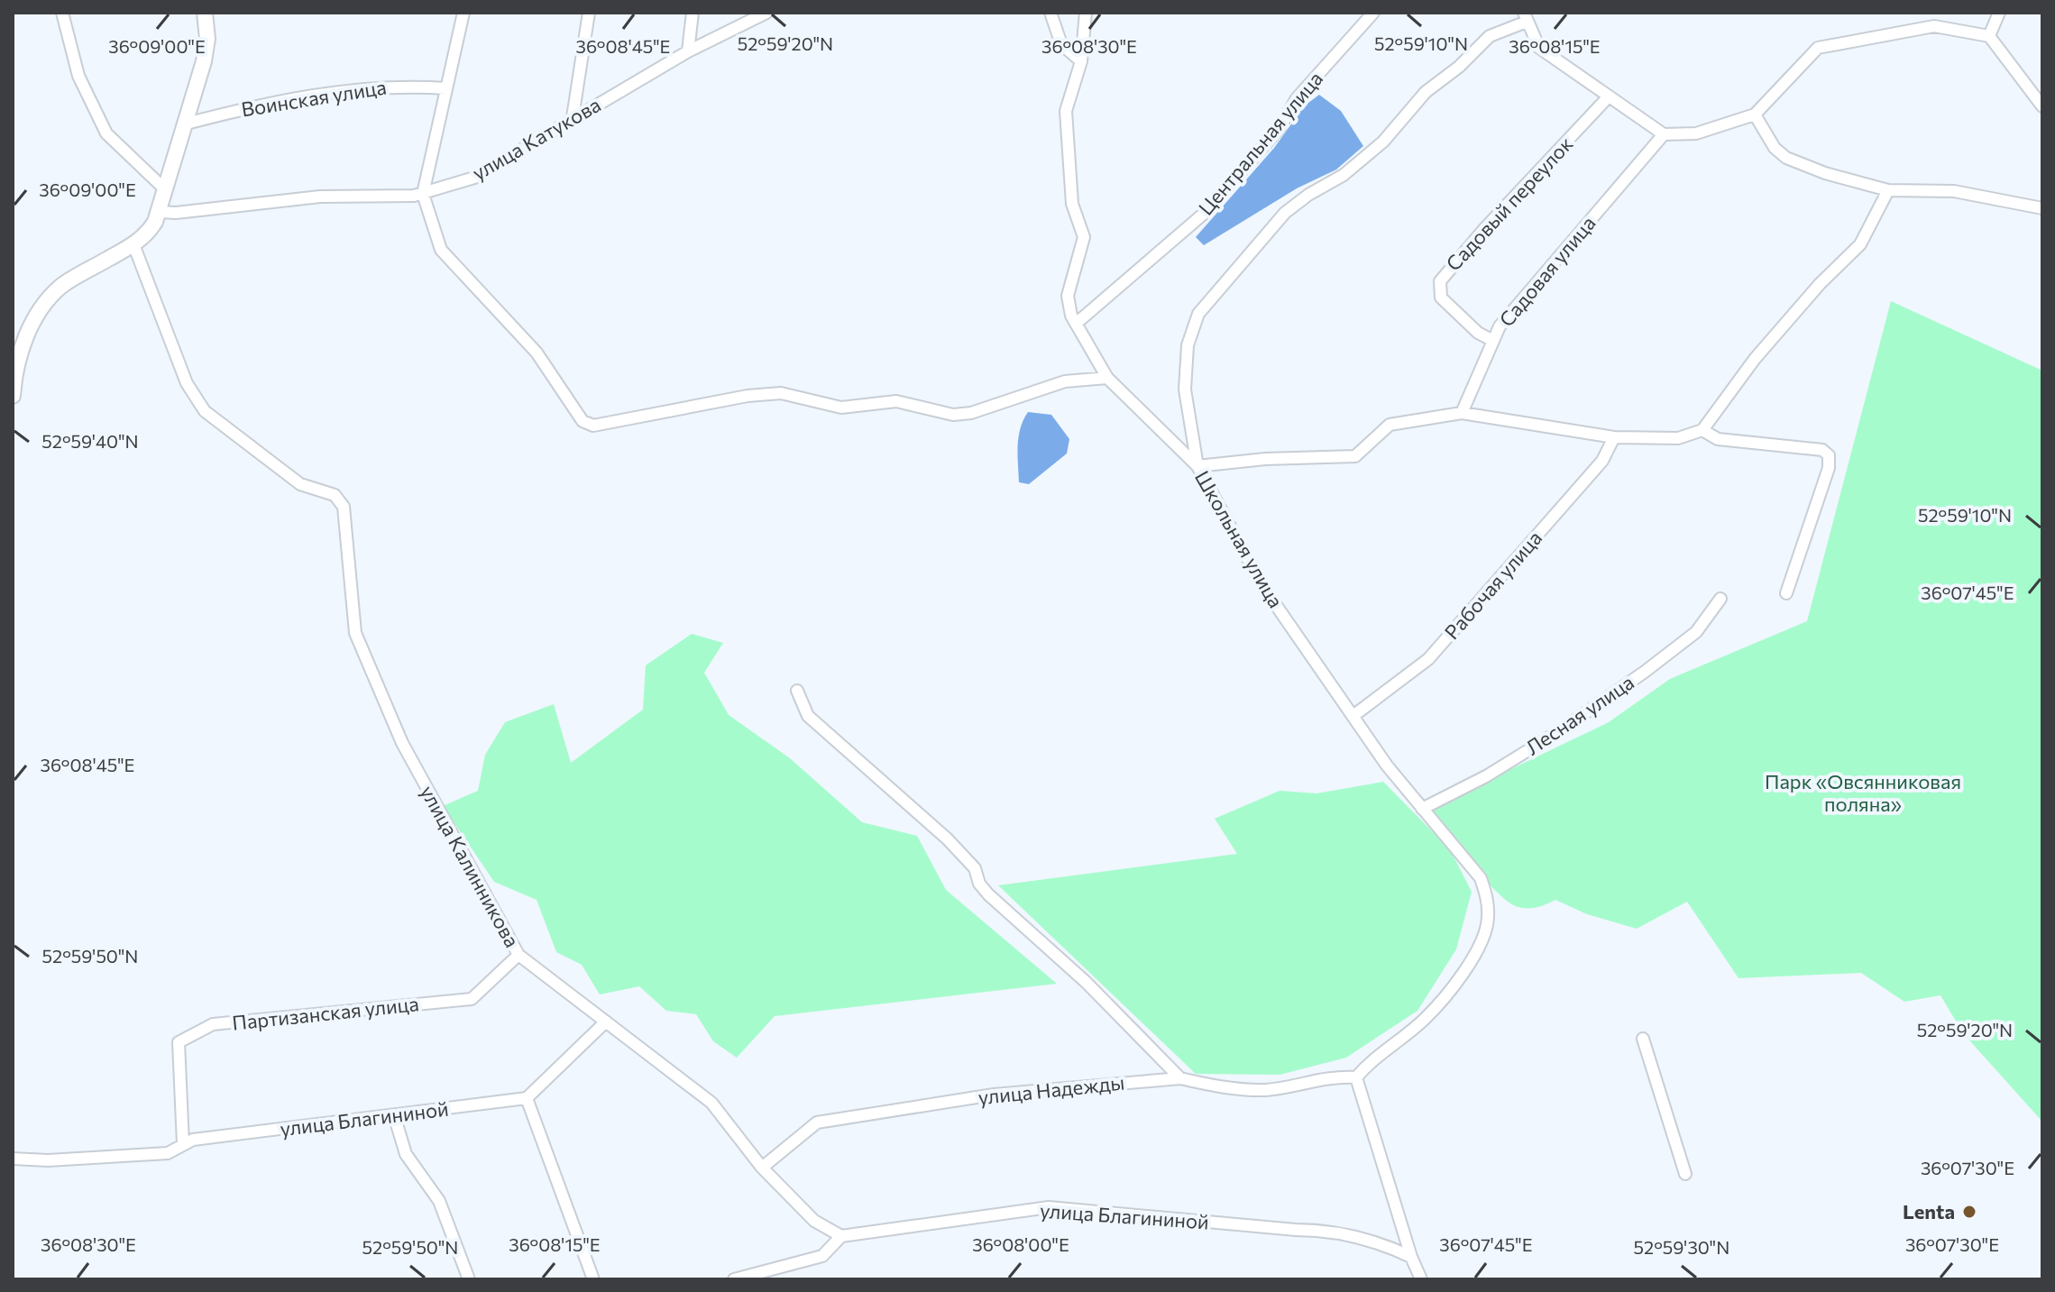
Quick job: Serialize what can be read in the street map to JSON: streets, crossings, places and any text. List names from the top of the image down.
{
  "streets": {
    "street": [
      "Воинская улица",
      "улица Катукова",
      "Центральная улица",
      "Садовый переулок",
      "Садовая улица",
      "Школьная улица",
      "Рабочая улица",
      "Лесная улица",
      "улица Калинникова",
      "Партизанская улица",
      "улица Надежды",
      "улица Благининой"
    ]
  },
  "crossings": [
    ["Центральная улица", "Школьная улица"],
    ["Садовый переулок", "Садовая улица"],
    ["Школьная улица", "Рабочая улица"],
    ["Школьная улица", "Лесная улица"],
    ["Школьная улица", "улица Надежды"],
    ["улица Калинникова", "Партизанская улица"],
    ["улица Калинникова", "улица Надежды"],
    ["улица Калинникова", "улица Благининой"],
    ["Партизанская улица", "улица Благининой"]
  ],
  "parks": ["Парк «Овсянниковая поляна»"],
  "places": ["Lenta"],
  "coordinates": [
    "52°59'20\"N",
    "52°59'10\"N",
    "36°09'00\"E",
    "36°08'45\"E",
    "36°08'30\"E",
    "36°08'15\"E",
    "52°59'40\"N",
    "36°07'45\"E",
    "52°59'50\"N",
    "36°07'30\"E",
    "36°08'00\"E",
    "52°59'30\"N"
  ]
}
